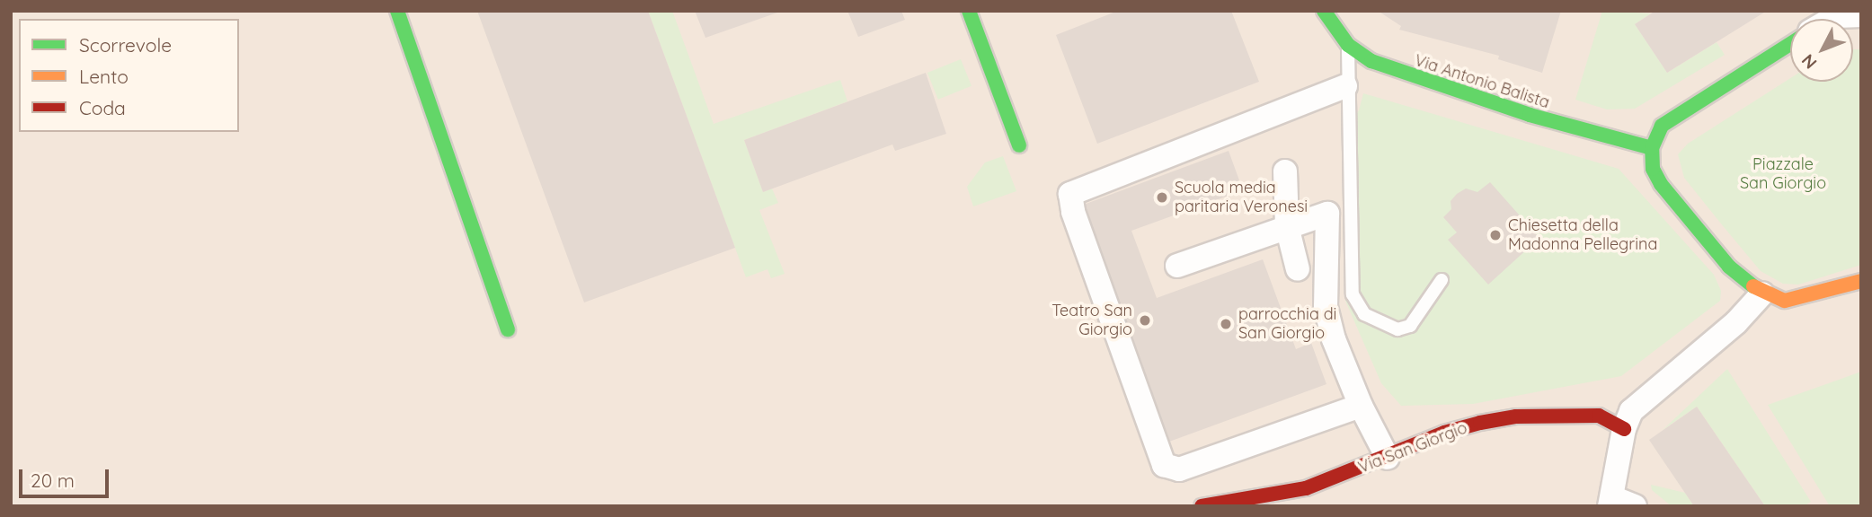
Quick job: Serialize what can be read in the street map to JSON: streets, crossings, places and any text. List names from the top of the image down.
{
  "streets": {
    "street": ["Via Antonio Balista", "Via San Giorgio"]
  },
  "parks": ["Piazzale San Giorgio"],
  "places": [
    "Scuola media paritaria Veronesi",
    "Chiesetta della Madonna Pellegrina",
    "Teatro San Giorgio",
    "parrocchia di San Giorgio"
  ],
  "legend": ["Scorrevole", "Lento", "Coda"],
  "scale_bar": "20 m",
  "north": "bottom left"
}
